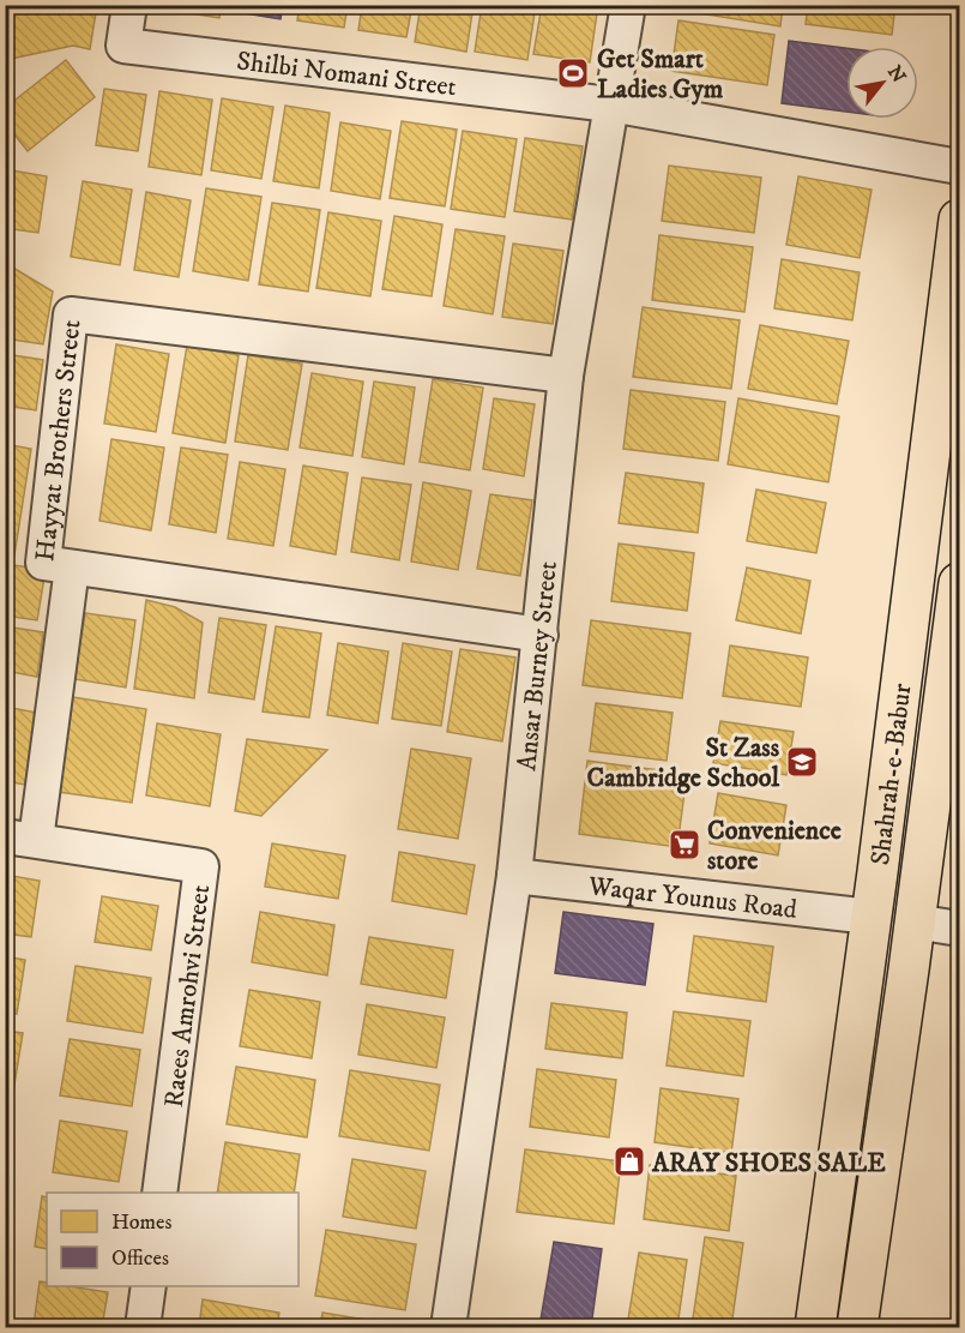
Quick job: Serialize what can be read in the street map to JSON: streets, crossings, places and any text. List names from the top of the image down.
{
  "streets": {
    "main road": ["Shahrah-e-Babur"],
    "street": [
      "Shilbi Nomani Street",
      "Hayyat Brothers Street",
      "Ansar Burney Street",
      "Waqar Younus Road",
      "Raees Amrohvi Street"
    ]
  },
  "crossings": [
    ["Shilbi Nomani Street", "Ansar Burney Street"],
    ["Hayyat Brothers Street", "Ansar Burney Street"],
    ["Ansar Burney Street", "Waqar Younus Road"],
    ["Shahrah-e-Babur", "Waqar Younus Road"]
  ],
  "places": {
    "sports": ["Get Smart Ladies Gym"],
    "school or university": ["St Zass Cambridge School"],
    "supermarket": ["Convenience store"],
    "shop": ["ARAY SHOES SALE"]
  },
  "legend": ["Homes", "Offices"],
  "north": "top right"
}
